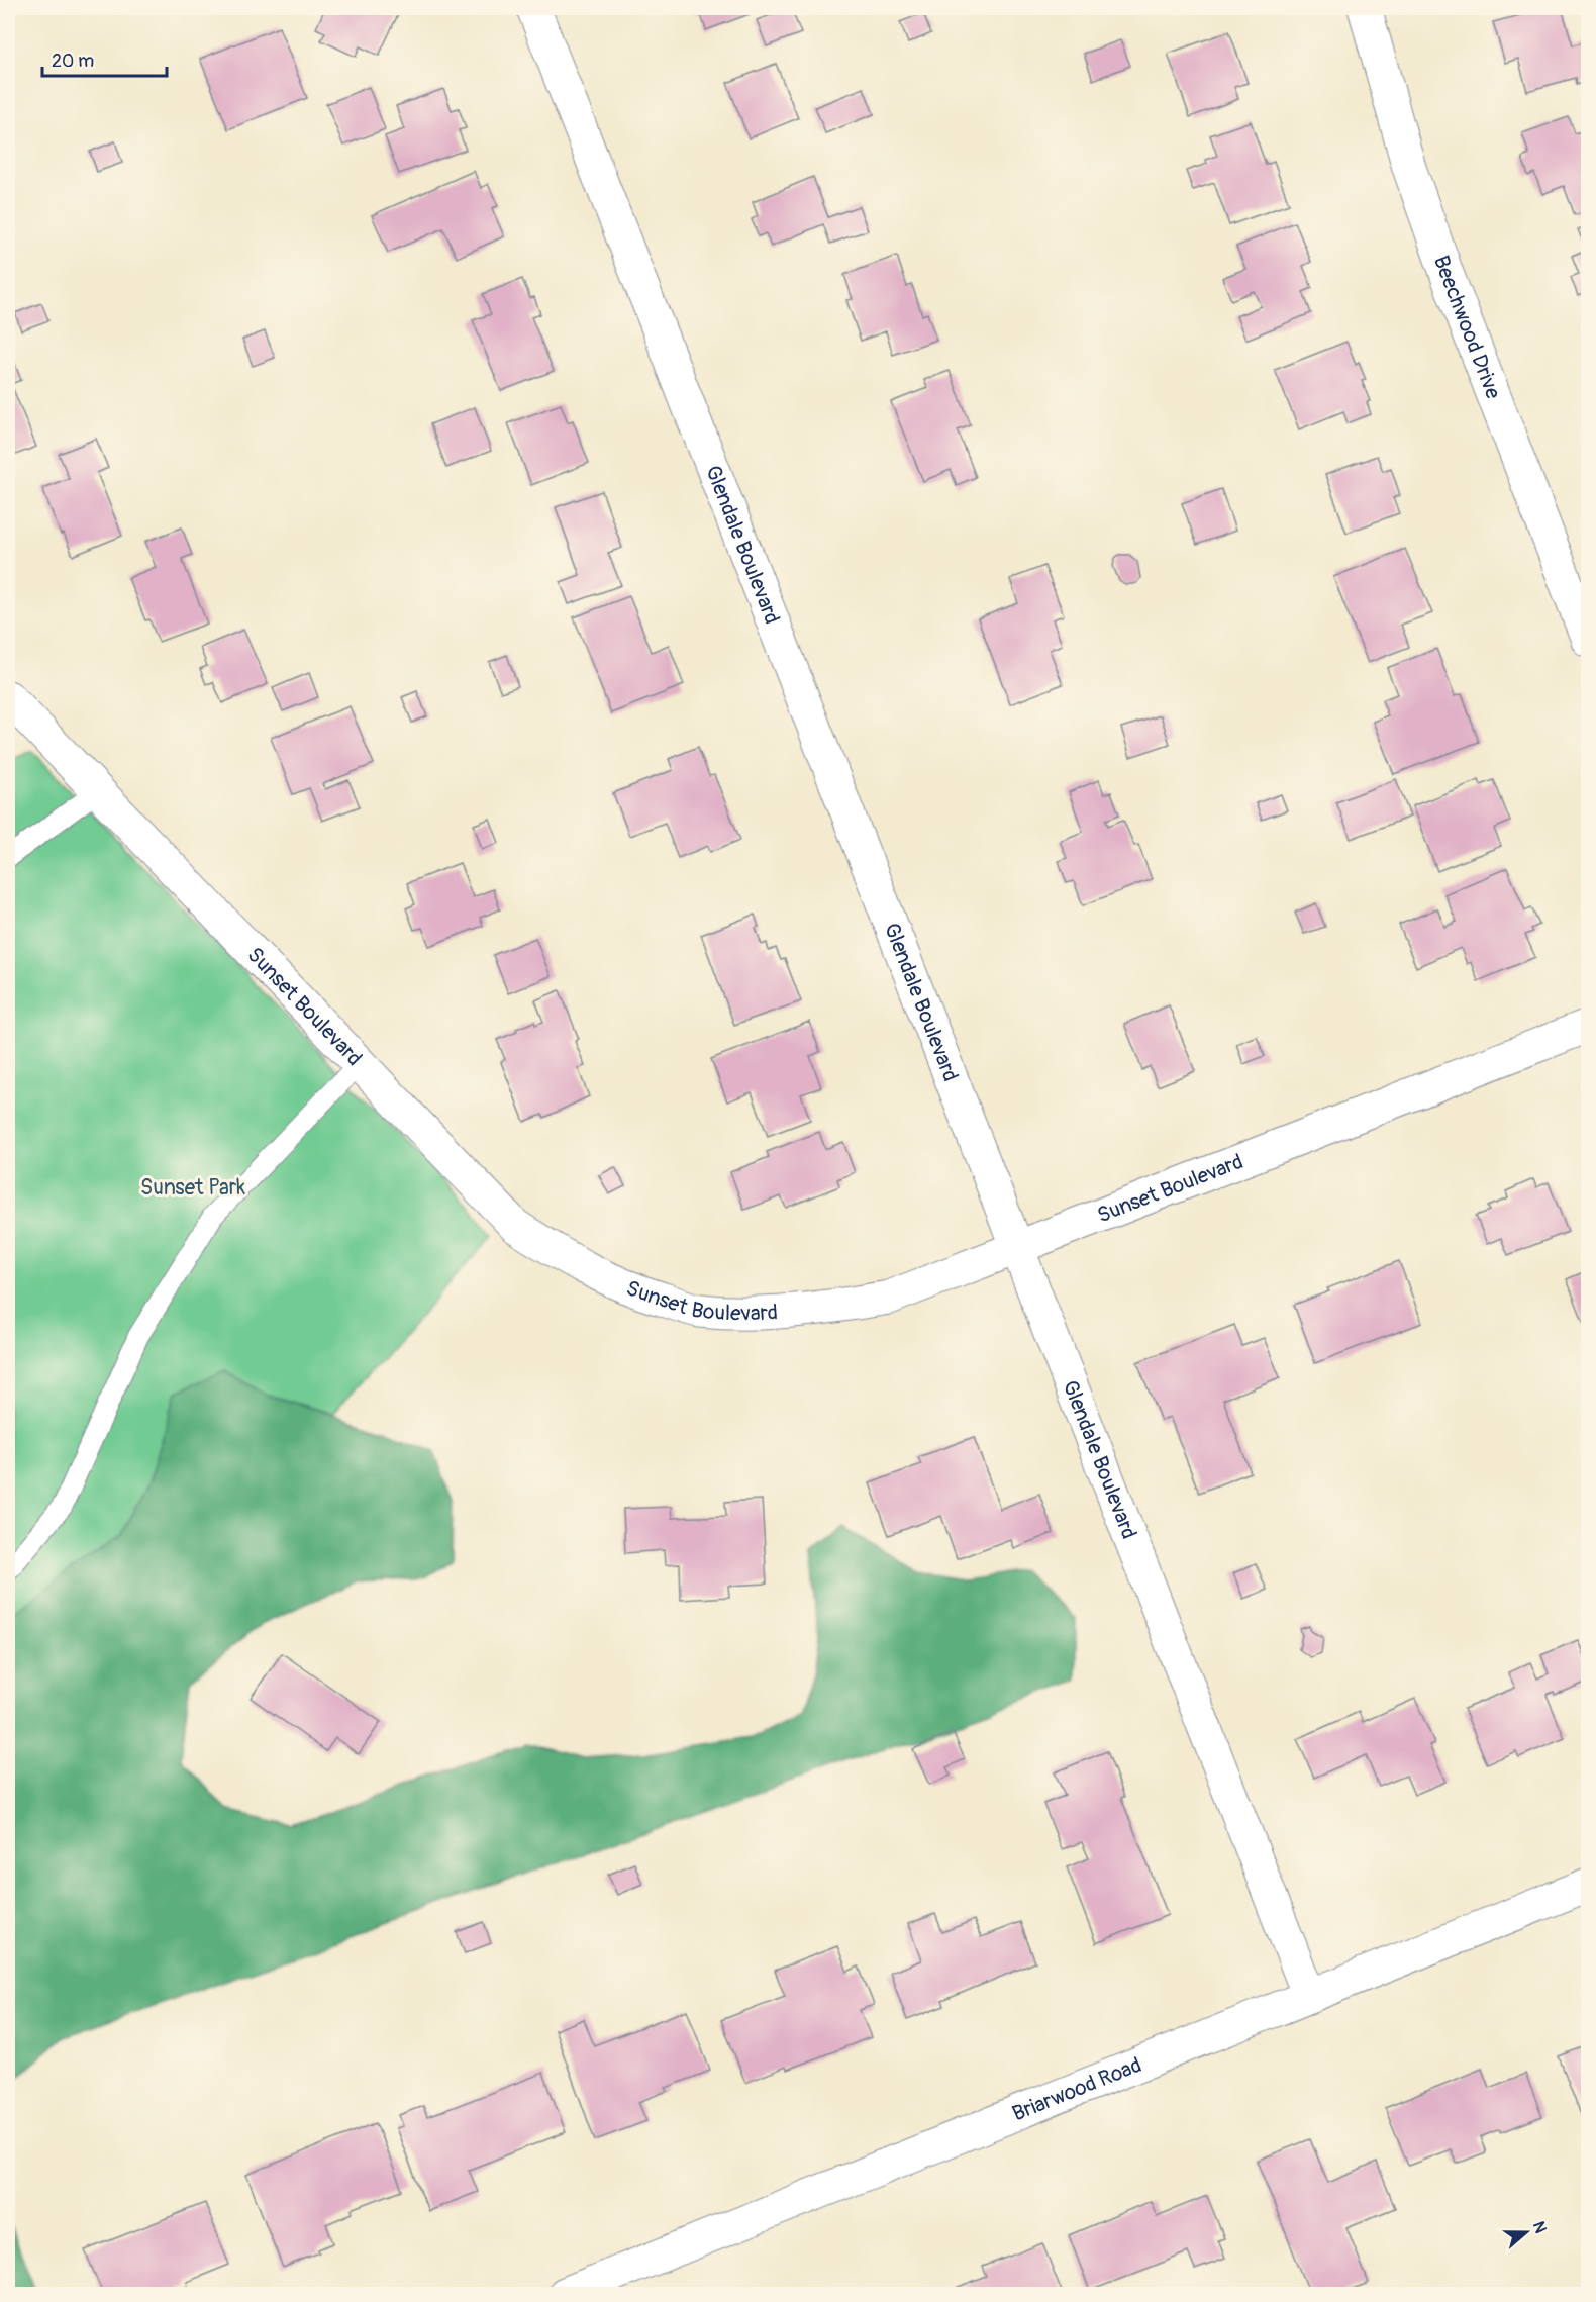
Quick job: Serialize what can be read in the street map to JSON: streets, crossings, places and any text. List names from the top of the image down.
{
  "streets": {
    "street": [
      "Beechwood Drive",
      "Glendale Boulevard",
      "Sunset Boulevard",
      "Briarwood Road"
    ]
  },
  "crossings": [
    ["Glendale Boulevard", "Sunset Boulevard"],
    ["Glendale Boulevard", "Briarwood Road"]
  ],
  "parks": ["Sunset Park"],
  "scale_bar": "20 m",
  "north": "right"
}
